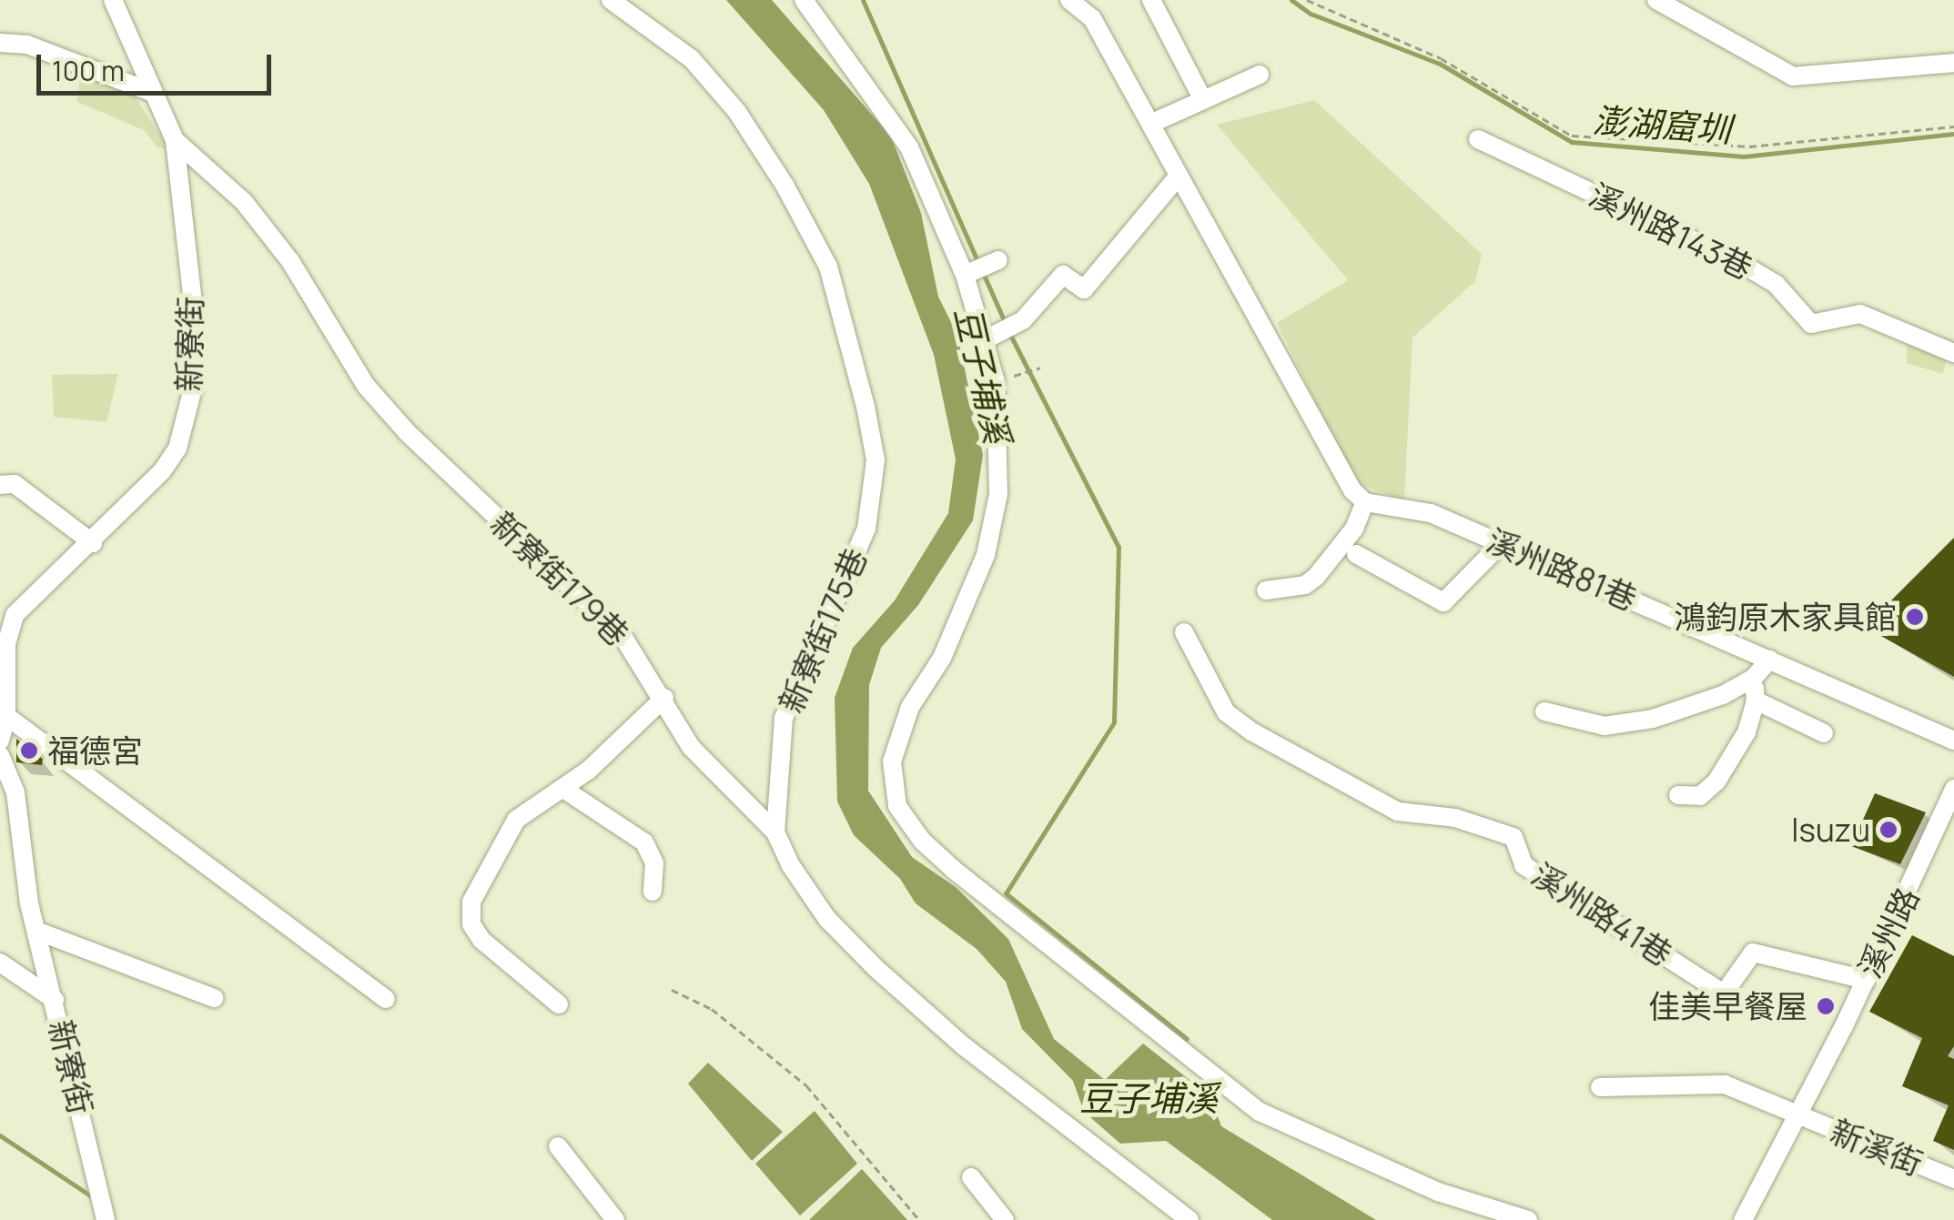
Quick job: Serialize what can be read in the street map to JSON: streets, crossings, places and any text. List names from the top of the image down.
{
  "streets": {
    "street": [
      "溪州路143巷",
      "新寮街",
      "溪州路81巷",
      "新寮街179巷",
      "新寮街175巷",
      "溪州路41巷",
      "溪州路",
      "新溪街"
    ]
  },
  "crossings": [
    ["新寮街", "新寮街179巷"],
    ["新寮街179巷", "新寮街175巷"],
    ["溪州路41巷", "溪州路"],
    ["溪州路", "新溪街"]
  ],
  "water": ["澎湖窟圳", "豆子埔溪"],
  "places": [
    "鴻鈞原木家具館",
    "福德宮",
    "Isuzu",
    "佳美早餐屋"
  ],
  "scale_bar": "100 m"
}
